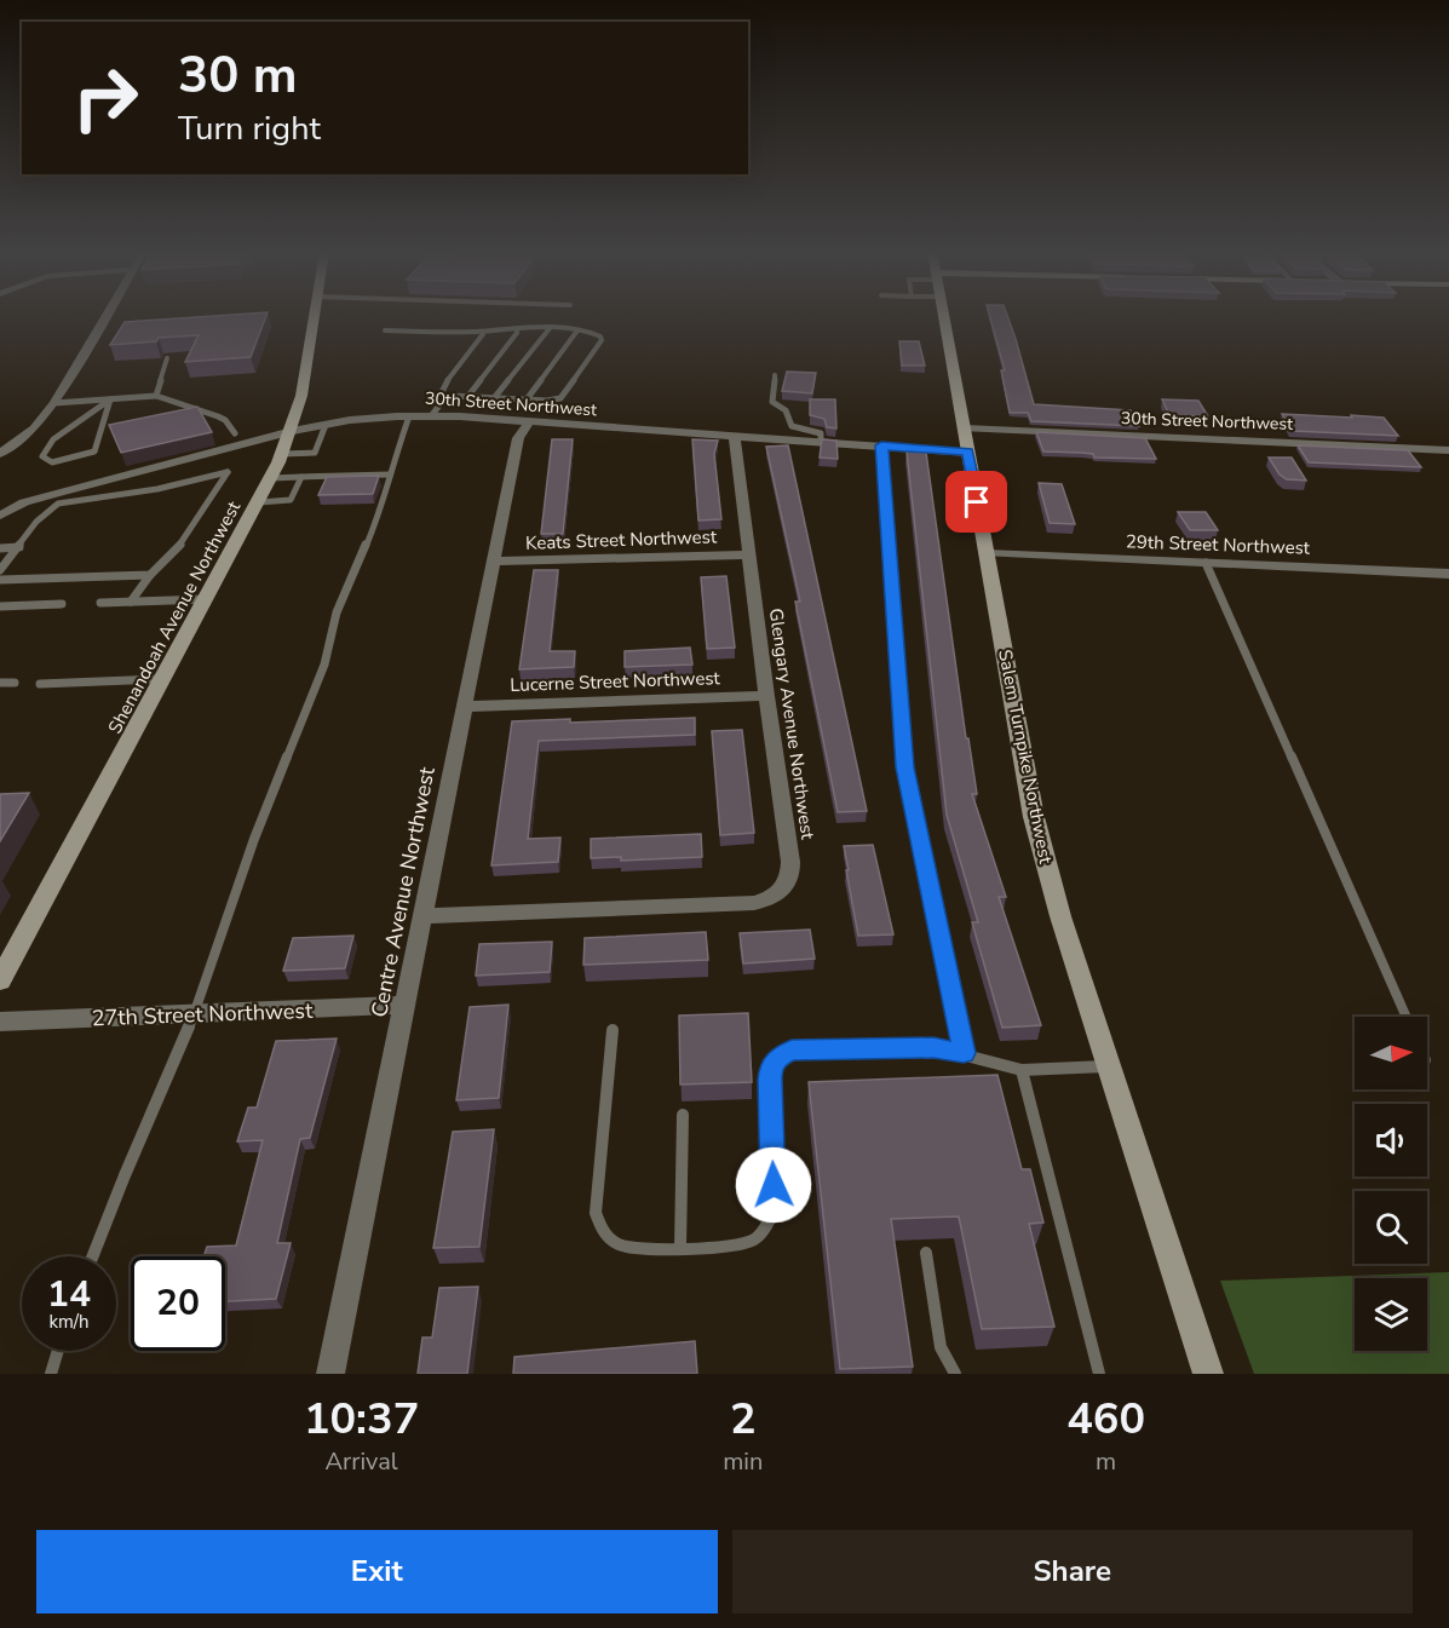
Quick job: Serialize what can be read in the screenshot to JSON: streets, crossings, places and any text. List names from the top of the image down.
{
  "streets": {
    "street": [
      "30th Street Northwest",
      "Keats Street Northwest",
      "29th Street Northwest",
      "Shenandoah Avenue Northwest",
      "Lucerne Street Northwest",
      "Glengary Avenue Northwest",
      "Salem Turnpike Northwest",
      "Centre Avenue Northwest",
      "27th Street Northwest"
    ]
  },
  "crossings": [
    ["30th Street Northwest", "Shenandoah Avenue Northwest"],
    ["30th Street Northwest", "Glengary Avenue Northwest"],
    ["30th Street Northwest", "Salem Turnpike Northwest"],
    ["30th Street Northwest", "Centre Avenue Northwest"],
    ["Keats Street Northwest", "Glengary Avenue Northwest"],
    ["Keats Street Northwest", "Centre Avenue Northwest"],
    ["29th Street Northwest", "Salem Turnpike Northwest"],
    ["Lucerne Street Northwest", "Glengary Avenue Northwest"],
    ["Lucerne Street Northwest", "Centre Avenue Northwest"],
    ["Glengary Avenue Northwest", "Centre Avenue Northwest"],
    ["Centre Avenue Northwest", "27th Street Northwest"]
  ],
  "north": "right",
  "page": {
    "turn": ["30 m", "Turn right"],
    "speed": "14 km/h",
    "limit": "20",
    "eta": [
      "10:37",
      "Arrival",
      "2",
      "min",
      "460",
      "m"
    ],
    "buttons": ["Exit", "Share"]
  }
}
